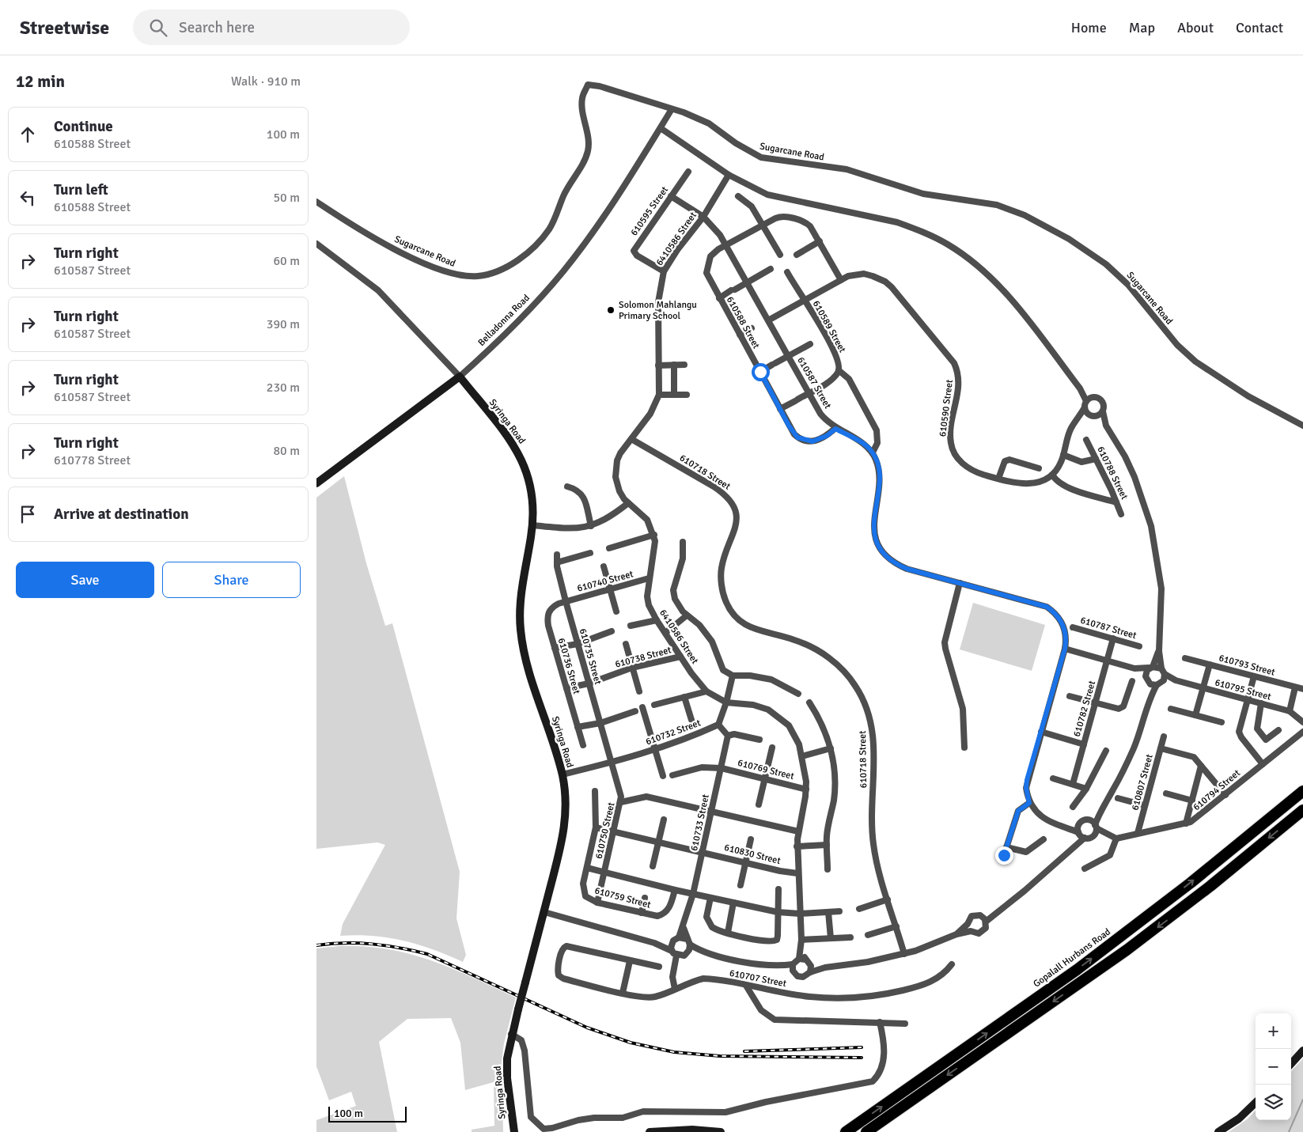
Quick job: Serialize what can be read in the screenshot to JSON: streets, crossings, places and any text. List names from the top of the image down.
{
  "streets": {
    "highway": ["Gopalall Hurbans Road"],
    "street": [
      "Sugarcane Road",
      "610595 Street",
      "6410586 Street",
      "Belladonna Road",
      "610588 Street",
      "610589 Street",
      "610587 Street",
      "610590 Street",
      "Syringa Road",
      "610718 Street",
      "610788 Street",
      "610740 Street",
      "610787 Street",
      "610735 Street",
      "610738 Street",
      "610793 Street",
      "610736 Street",
      "610795 Street",
      "610782 Street",
      "610732 Street",
      "610769 Street",
      "610807 Street",
      "610794 Street",
      "610733 Street",
      "610750 Street",
      "610830 Street",
      "610759 Street",
      "610707 Street"
    ]
  },
  "crossings": [
    ["Sugarcane Road", "Belladonna Road"],
    ["610595 Street", "6410586 Street"],
    ["610595 Street", "610587 Street"],
    ["6410586 Street", "610587 Street"],
    ["6410586 Street", "610718 Street"],
    ["6410586 Street", "610740 Street"],
    ["6410586 Street", "610738 Street"],
    ["6410586 Street", "610769 Street"],
    ["6410586 Street", "610830 Street"],
    ["Belladonna Road", "Syringa Road"],
    ["610588 Street", "610587 Street"],
    ["610588 Street", "610590 Street"],
    ["610589 Street", "610590 Street"],
    ["610587 Street", "610590 Street"],
    ["Syringa Road", "610732 Street"],
    ["610740 Street", "610735 Street"],
    ["610740 Street", "610736 Street"],
    ["610787 Street", "610782 Street"],
    ["610735 Street", "610738 Street"],
    ["610735 Street", "610736 Street"],
    ["610735 Street", "610732 Street"],
    ["610735 Street", "610750 Street"],
    ["610738 Street", "610736 Street"],
    ["610732 Street", "610750 Street"],
    ["610769 Street", "610733 Street"],
    ["610807 Street", "610794 Street"],
    ["610733 Street", "610830 Street"],
    ["610750 Street", "610830 Street"],
    ["610750 Street", "610759 Street"],
    ["610830 Street", "610759 Street"]
  ],
  "places": ["Solomon Mahlangu Primary School"],
  "scale_bar": "100 m",
  "page": {
    "header": "Streetwise",
    "search": "Search here",
    "nav": [
      "Home",
      "Map",
      "About",
      "Contact"
    ],
    "heading": ["12 min", "Walk · 910 m"],
    "list": [
      ["Continue", "610588 Street", "100 m"],
      ["Turn left", "610588 Street", "50 m"],
      ["Turn right", "610587 Street", "60 m"],
      ["Turn right", "610587 Street", "390 m"],
      ["Turn right", "610587 Street", "230 m"],
      ["Turn right", "610778 Street", "80 m"],
      "Arrive at destination"
    ],
    "buttons": ["Save", "Share"],
    "map_buttons": ["+", "−"],
    "scale": "100 m"
  }
}
